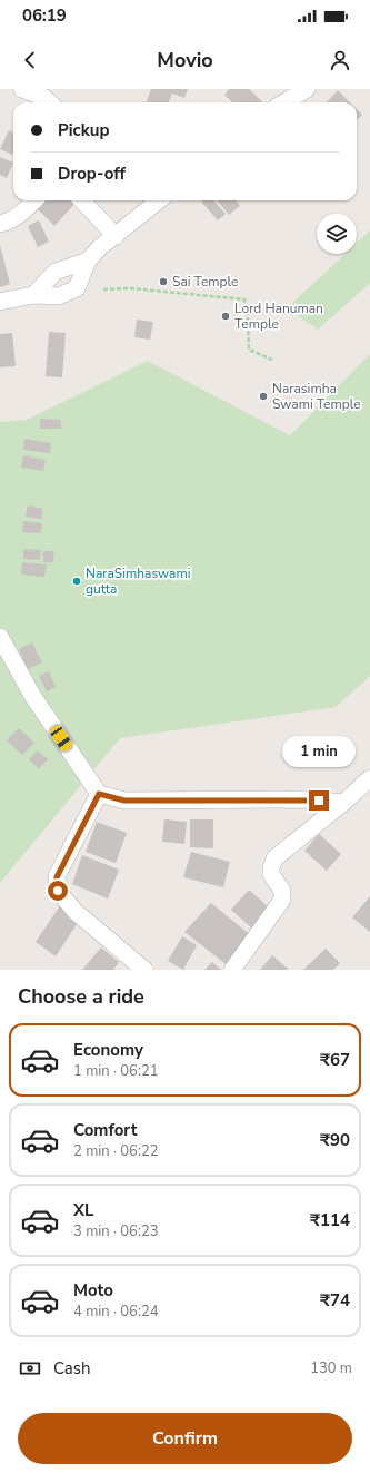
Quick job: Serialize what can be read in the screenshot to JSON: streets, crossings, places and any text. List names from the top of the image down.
{
  "places": [
    "Sai Temple",
    "Lord Hanuman Temple",
    "Narasimha Swami Temple",
    "NaraSimhaswami gutta"
  ],
  "page": {
    "status": "06:19",
    "header": "Movio",
    "banner": ["Pickup", "Drop-off"],
    "bubble": "1 min",
    "heading": "Choose a ride",
    "list": [
      {
        "name": "Economy",
        "note": "1 min · 06:21",
        "value": "₹67"
      },
      {
        "name": "Comfort",
        "note": "2 min · 06:22",
        "value": "₹90"
      },
      {
        "name": "XL",
        "note": "3 min · 06:23",
        "value": "₹114"
      },
      {
        "name": "Moto",
        "note": "4 min · 06:24",
        "value": "₹74"
      }
    ],
    "pay": ["Cash", "130 m"],
    "buttons": "Confirm"
  }
}
